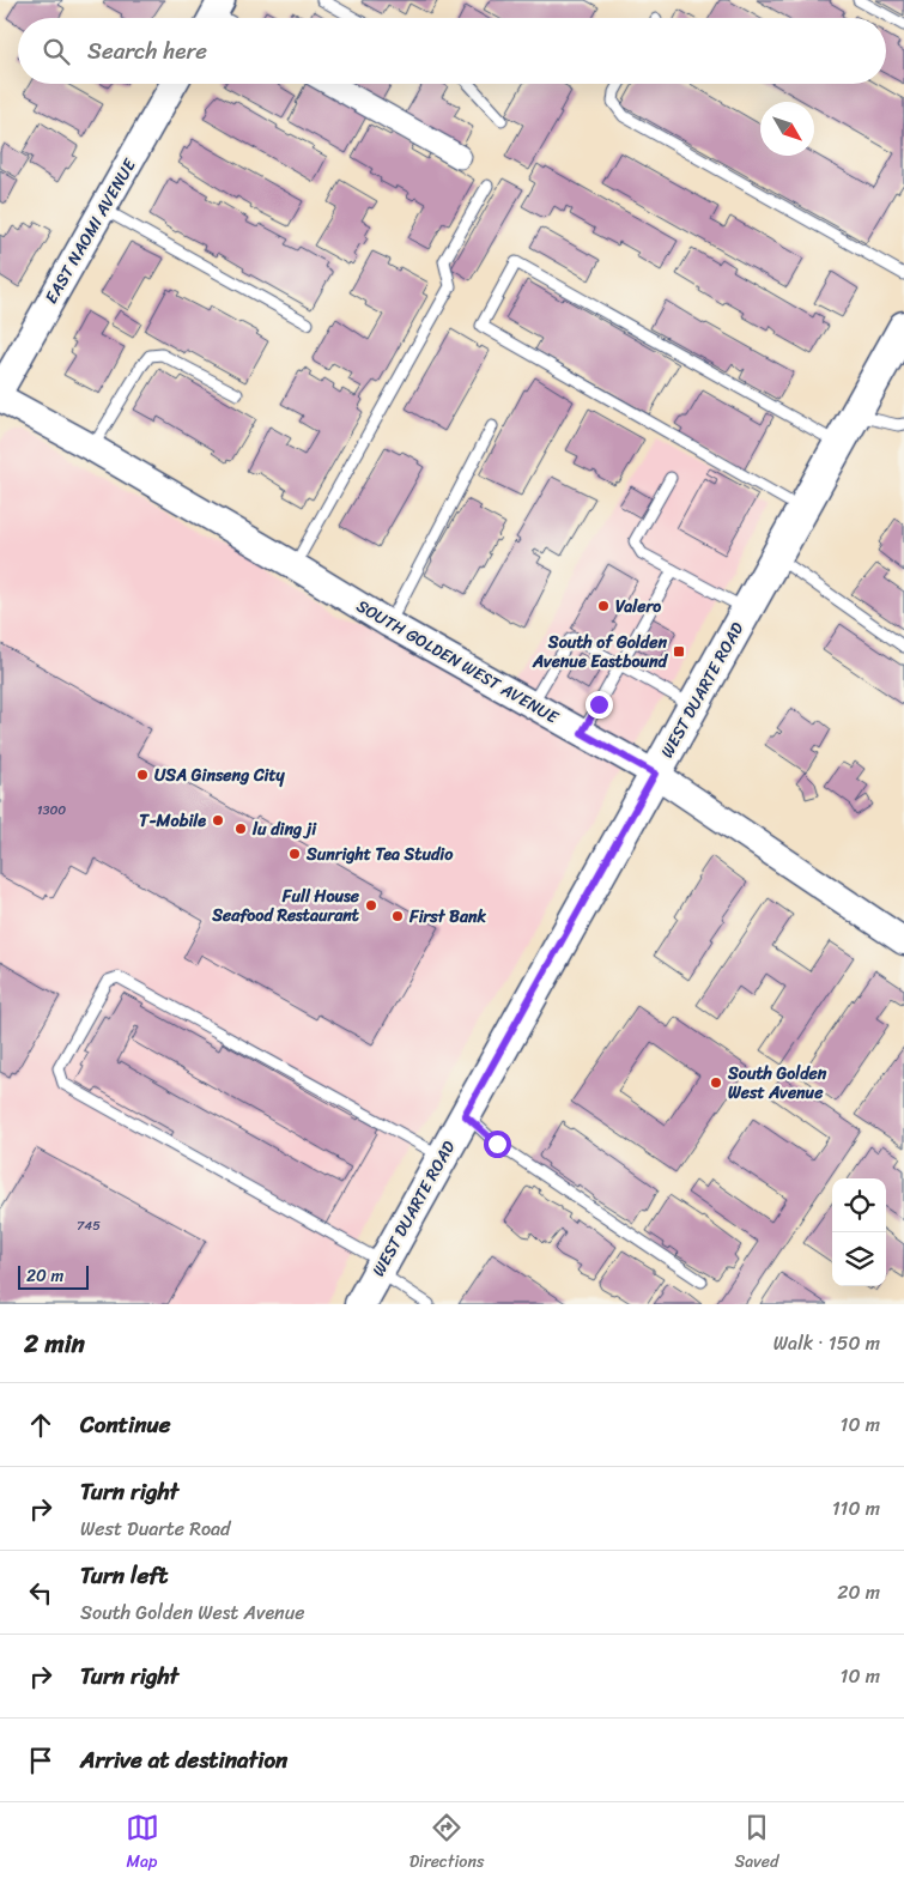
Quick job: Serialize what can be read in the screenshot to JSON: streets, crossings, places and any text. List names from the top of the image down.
{
  "streets": {
    "main road": ["WEST DUARTE ROAD"],
    "street": ["EAST NAOMI AVENUE", "SOUTH GOLDEN WEST AVENUE"]
  },
  "crossings": [
    ["SOUTH GOLDEN WEST AVENUE", "WEST DUARTE ROAD"]
  ],
  "places": {
    "other": [
      "Valero",
      "USA Ginseng City",
      "T-Mobile",
      "lu ding ji",
      "Sunright Tea Studio",
      "Full House Seafood Restaurant",
      "First Bank",
      "South Golden West Avenue"
    ],
    "transit": ["South of Golden Avenue Eastbound"]
  },
  "house_numbers": ["1300", "745"],
  "scale_bar": "20 m",
  "north": "bottom right",
  "page": {
    "search": "Search here",
    "scale": "20 m",
    "heading": ["2 min", "Walk · 150 m"],
    "list": [
      ["Continue", "10 m"],
      ["Turn right", "West Duarte Road", "110 m"],
      ["Turn left", "South Golden West Avenue", "20 m"],
      ["Turn right", "10 m"],
      "Arrive at destination"
    ],
    "nav": ["Map", "Directions", "Saved"]
  }
}
